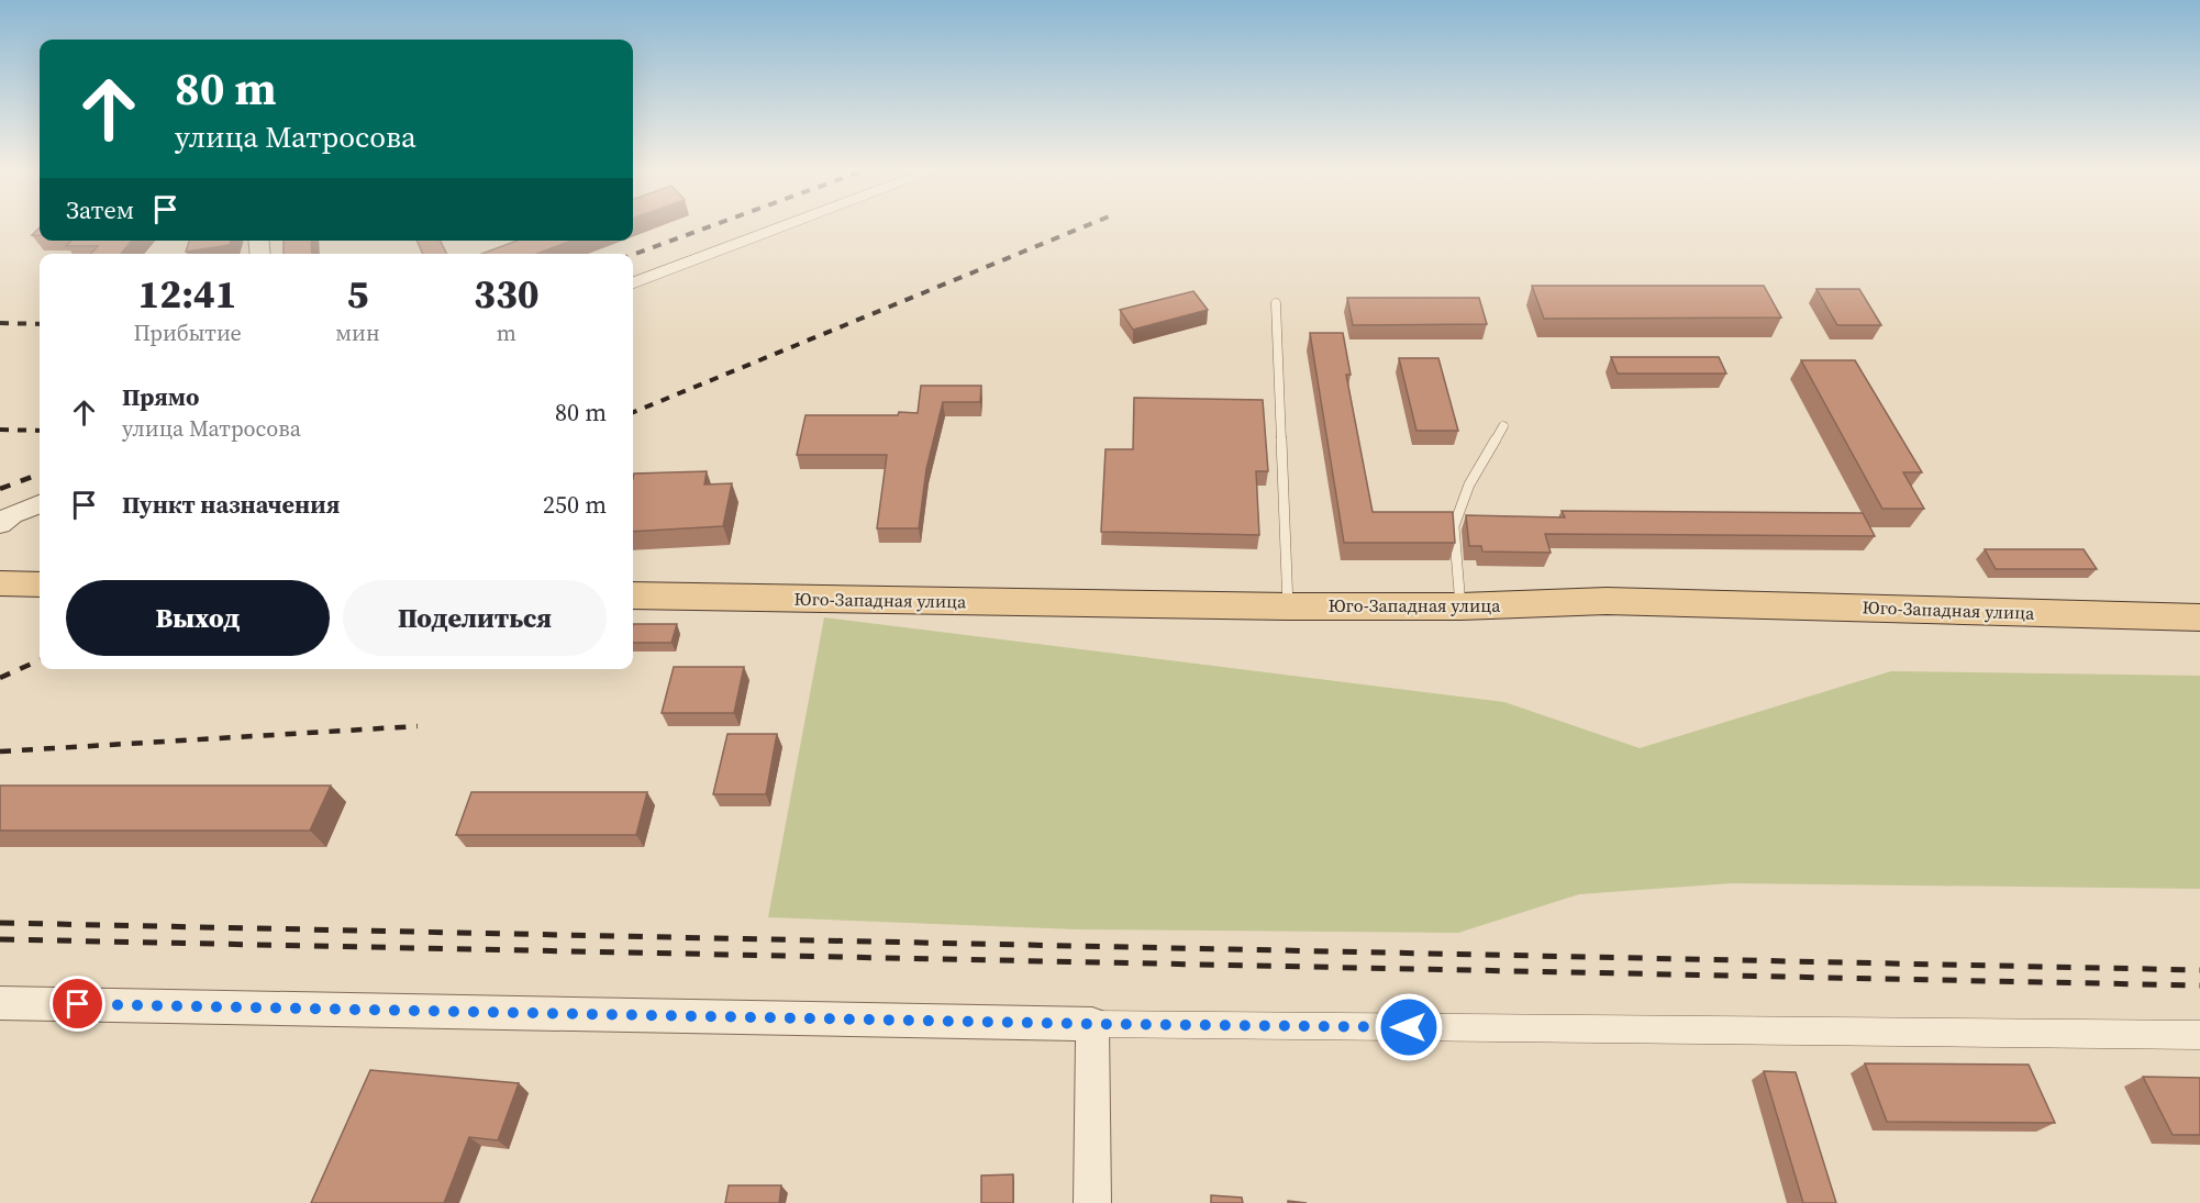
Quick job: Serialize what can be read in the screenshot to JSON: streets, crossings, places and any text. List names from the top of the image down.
{
  "streets": {
    "main road": ["Юго-Западная улица"]
  },
  "page": {
    "turn": ["80 m", "улица Матросова"],
    "then": "Затем",
    "eta": [
      "12:41",
      "Прибытие",
      "5",
      "мин",
      "330",
      "m"
    ],
    "list": [
      {
        "name": "Прямо",
        "note": "улица Матросова",
        "value": "80 m"
      },
      {
        "name": "Пункт назначения",
        "value": "250 m"
      }
    ],
    "buttons": ["Выход", "Поделиться"]
  }
}
